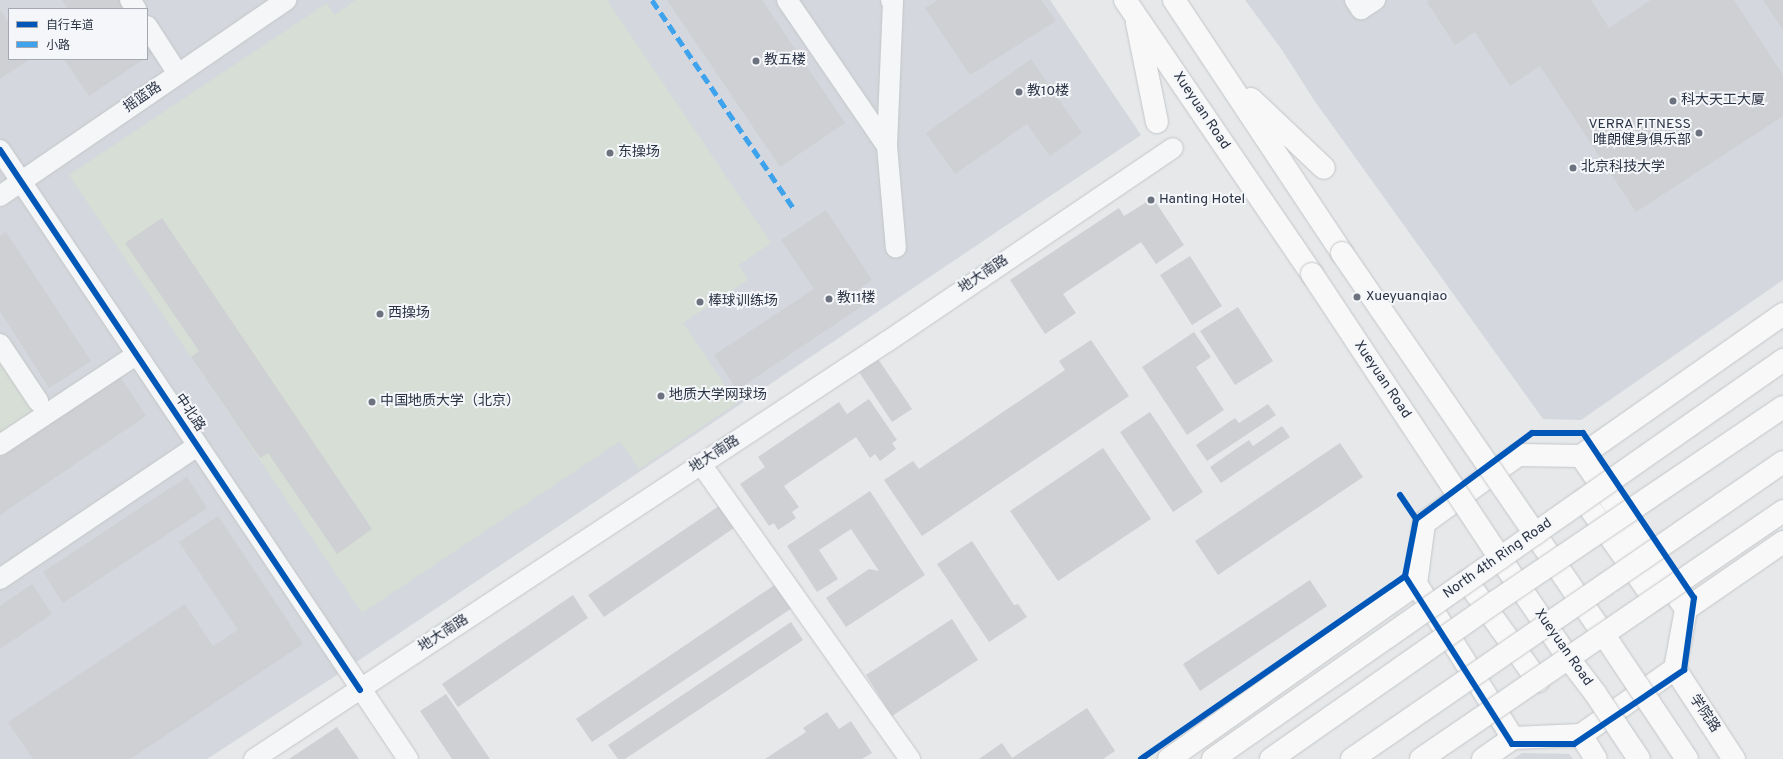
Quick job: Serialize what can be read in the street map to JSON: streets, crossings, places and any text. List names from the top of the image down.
{
  "streets": {
    "main road": ["Xueyuan Road", "North 4th Ring Road", "学院路"],
    "street": ["摇篮路", "地大南路", "中北路"]
  },
  "crossings": [
    ["摇篮路", "中北路"],
    ["Xueyuan Road", "North 4th Ring Road"],
    ["地大南路", "中北路"]
  ],
  "places": [
    "教五楼",
    "教10楼",
    "科大天工大厦",
    "VERRA FITNESS 唯朗健身俱乐部",
    "东操场",
    "北京科技大学",
    "Hanting Hotel",
    "Xueyuanqiao",
    "教11楼",
    "棒球训练场",
    "西操场",
    "地质大学网球场",
    "中国地质大学（北京）"
  ],
  "legend": ["自行车道", "小路"]
}
